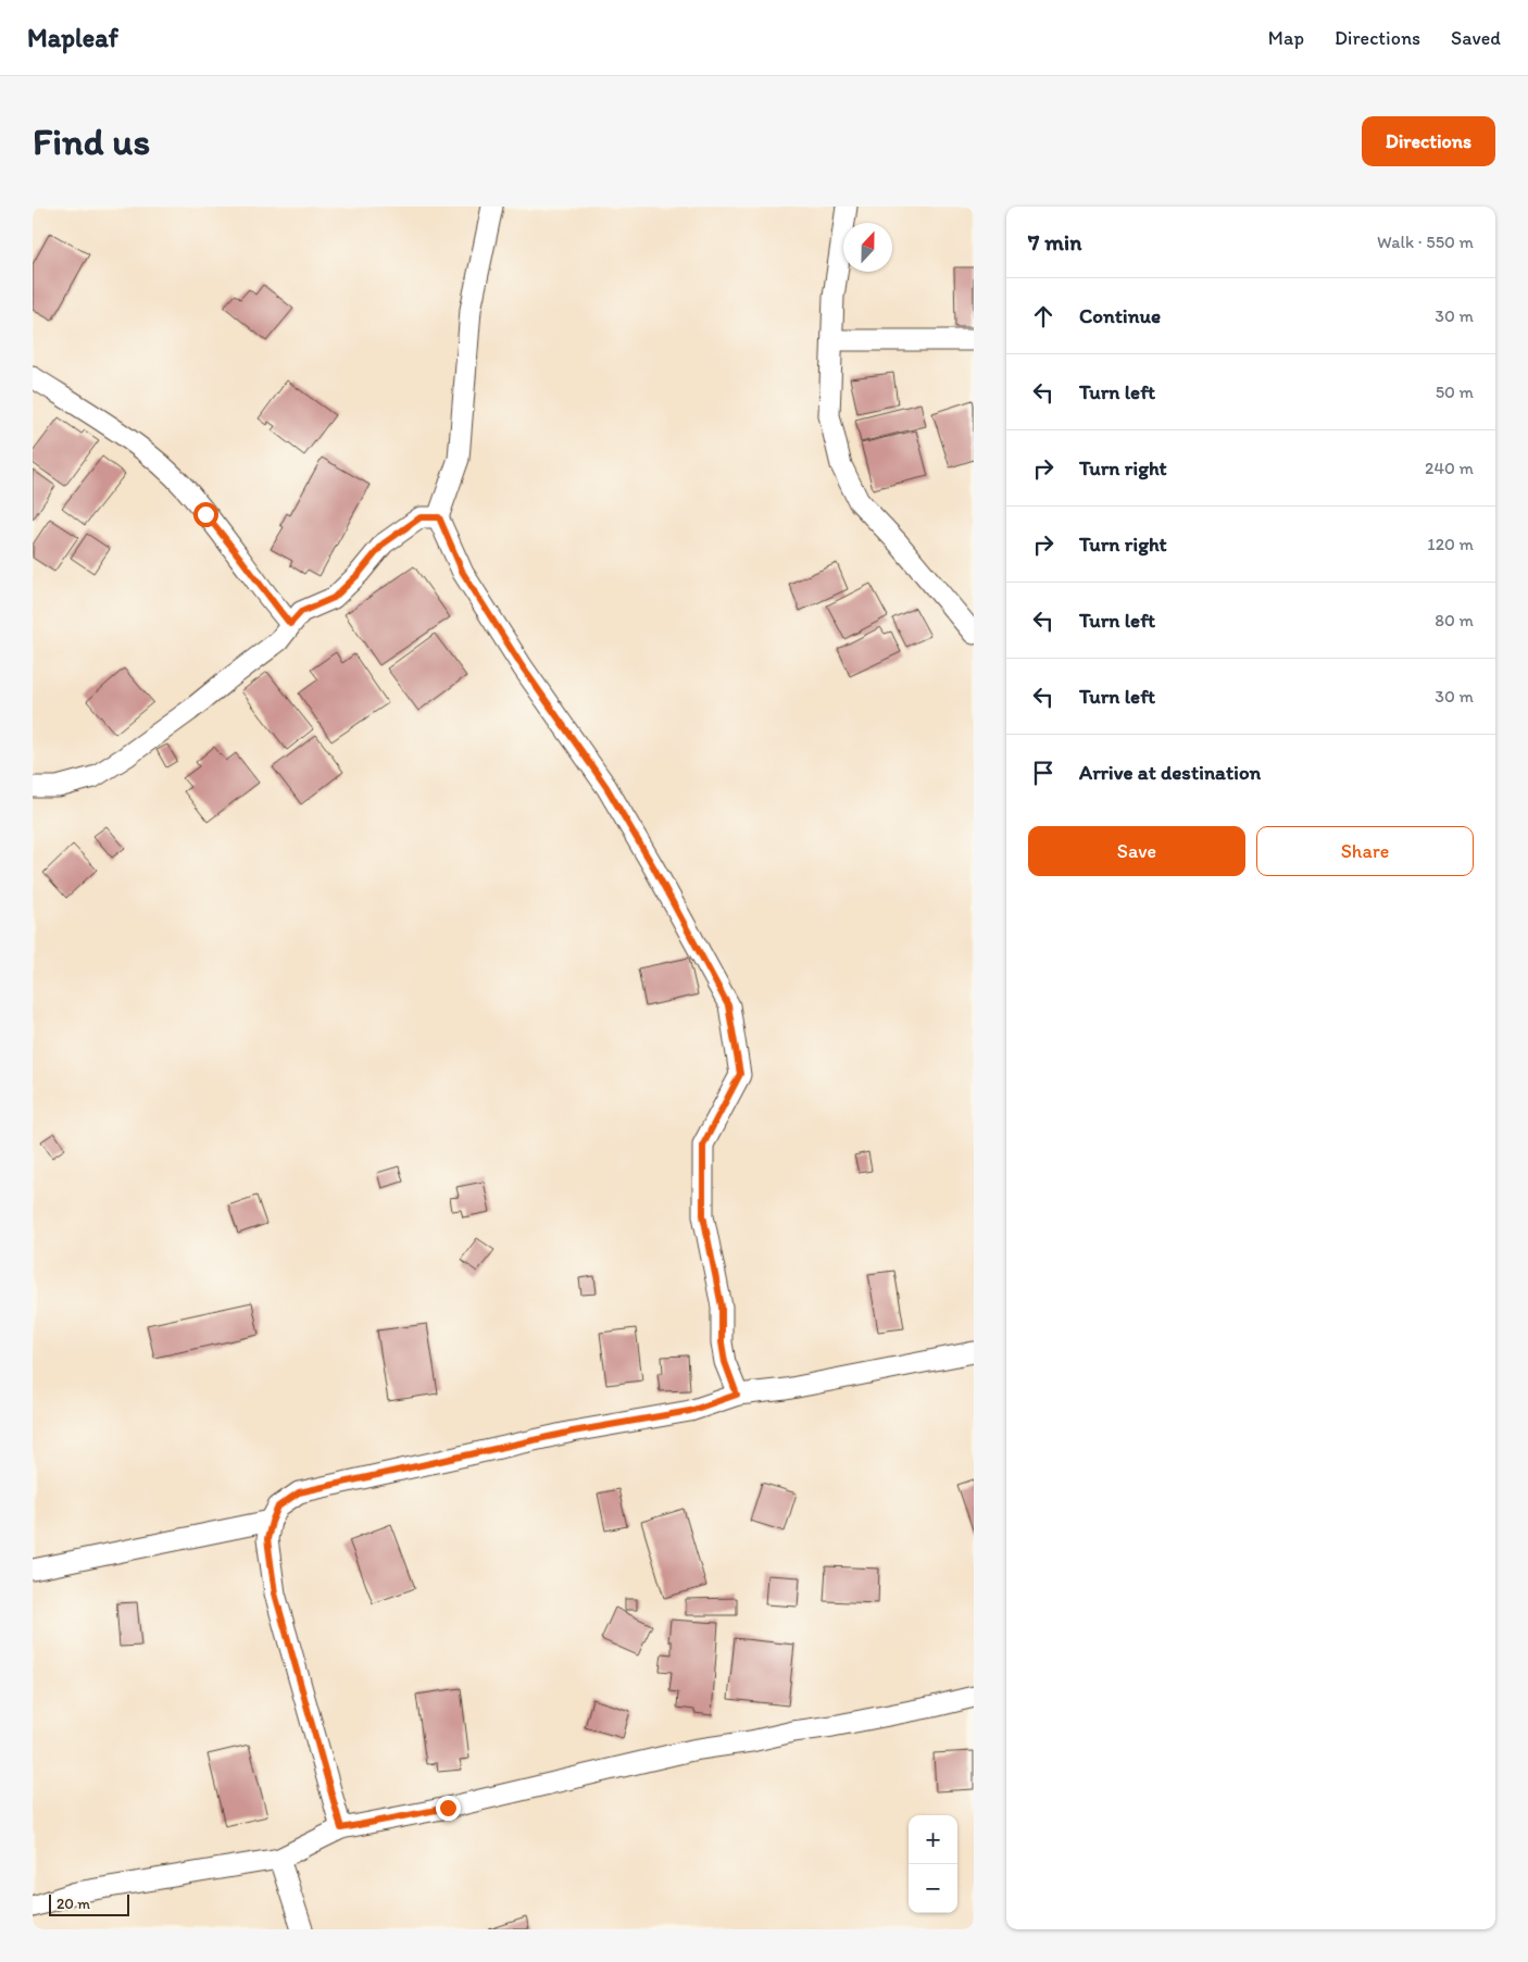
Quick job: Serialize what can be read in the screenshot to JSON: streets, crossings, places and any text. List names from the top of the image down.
{
  "scale_bar": "20 m",
  "north": "top",
  "page": {
    "header": "Mapleaf",
    "nav": ["Map", "Directions", "Saved"],
    "buttons": [
      "Directions",
      ["Save", "Share"]
    ],
    "title": "Find us",
    "heading": ["7 min", "Walk · 550 m"],
    "list": [
      ["Continue", "30 m"],
      ["Turn left", "50 m"],
      ["Turn right", "240 m"],
      ["Turn right", "120 m"],
      ["Turn left", "80 m"],
      ["Turn left", "30 m"],
      "Arrive at destination"
    ],
    "map_buttons": ["+", "−"],
    "scale": "20 m"
  }
}
